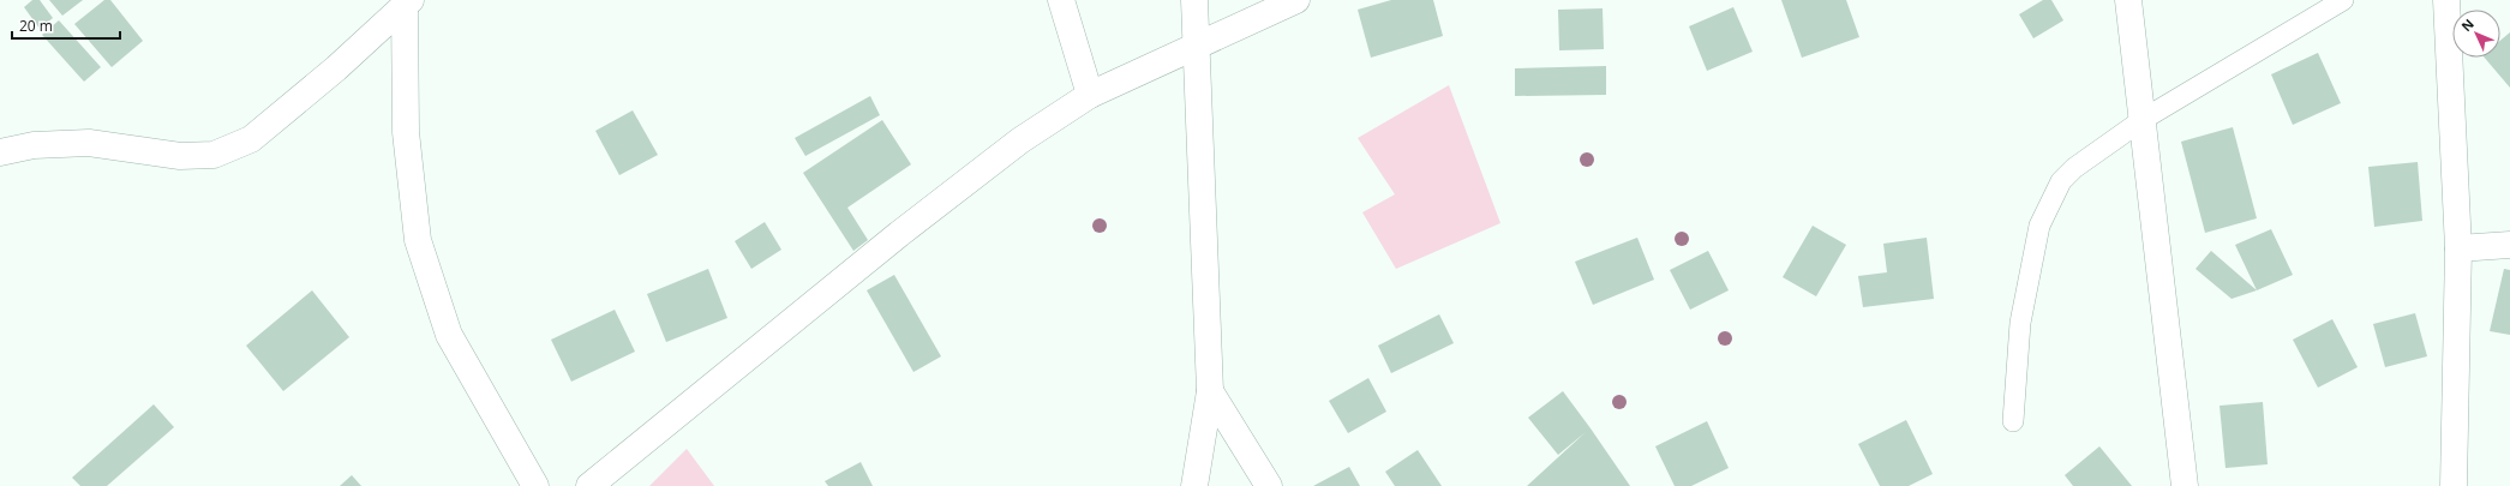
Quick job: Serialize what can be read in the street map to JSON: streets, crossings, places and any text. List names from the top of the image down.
{
  "scale_bar": "20 m",
  "north": "top left"
}
